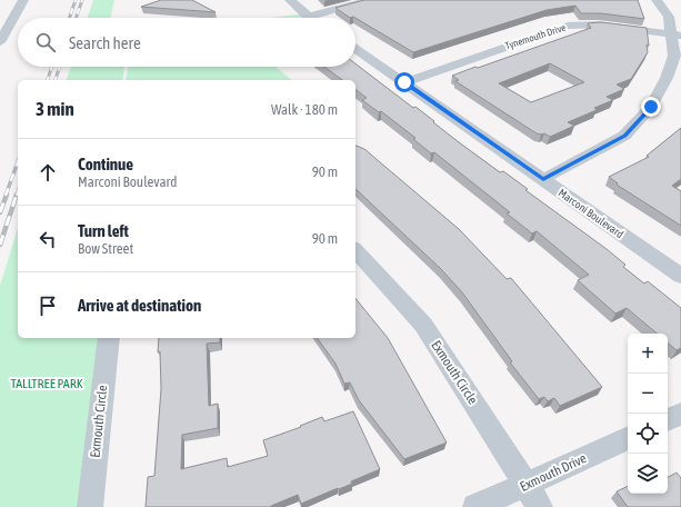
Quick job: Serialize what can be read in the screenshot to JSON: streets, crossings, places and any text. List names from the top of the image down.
{
  "streets": {
    "street": [
      "Tynemouth Drive",
      "Marconi Boulevard",
      "Exmouth Circle",
      "Exmouth Drive"
    ]
  },
  "crossings": [
    ["Tynemouth Drive", "Marconi Boulevard"],
    ["Exmouth Circle", "Exmouth Drive"]
  ],
  "parks": ["TALLTREE PARK"],
  "page": {
    "search": "Search here",
    "heading": ["3 min", "Walk · 180 m"],
    "list": [
      ["Continue", "Marconi Boulevard", "90 m"],
      ["Turn left", "Bow Street", "90 m"],
      "Arrive at destination"
    ],
    "map_buttons": ["+", "−"]
  }
}
